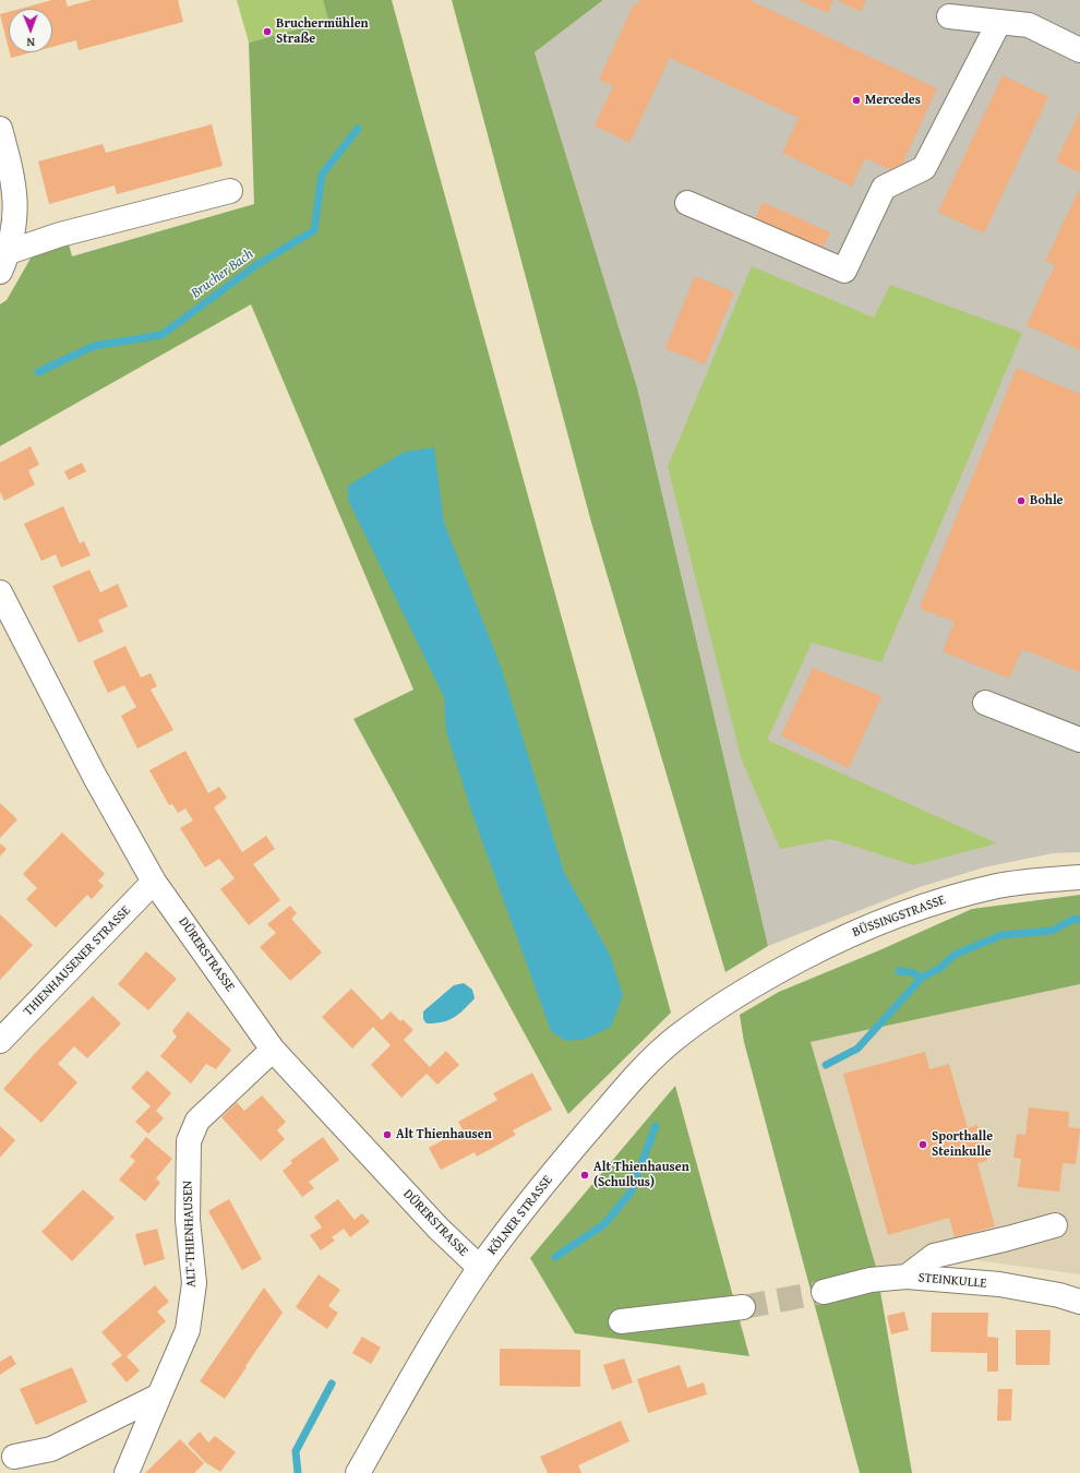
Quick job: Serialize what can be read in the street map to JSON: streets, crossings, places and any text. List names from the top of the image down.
{
  "streets": {
    "street": [
      "BÜSSINGSTRASSE",
      "DÜRERSTRASSE",
      "THIENHAUSENER STRASSE",
      "KÖLNER STRASSE",
      "ALT-THIENHAUSEN",
      "STEINKULLE"
    ]
  },
  "crossings": [
    ["BÜSSINGSTRASSE", "KÖLNER STRASSE"],
    ["DÜRERSTRASSE", "THIENHAUSENER STRASSE"],
    ["DÜRERSTRASSE", "KÖLNER STRASSE"],
    ["DÜRERSTRASSE", "ALT-THIENHAUSEN"]
  ],
  "water": ["Brucher Bach"],
  "places": [
    "Bruchermühlen Straße",
    "Mercedes",
    "Bohle",
    "Alt Thienhausen",
    "Sporthalle Steinkulle",
    "Alt Thienhausen (Schulbus)"
  ],
  "north": "bottom"
}
